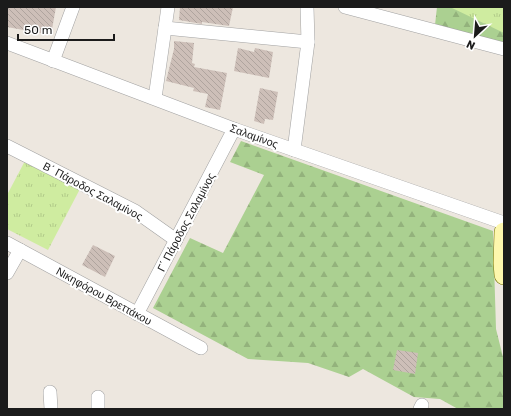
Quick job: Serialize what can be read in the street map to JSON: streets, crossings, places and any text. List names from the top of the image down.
{
  "streets": {
    "street": [
      "Σαλαμίνος",
      "Β΄ Πάροδος Σαλαμίνος",
      "Γ΄ Πάροδος Σαλαμίνος",
      "Νικηφόρου Βρεττάκου"
    ]
  },
  "crossings": [
    ["Σαλαμίνος", "Γ΄ Πάροδος Σαλαμίνος"],
    ["Β΄ Πάροδος Σαλαμίνος", "Γ΄ Πάροδος Σαλαμίνος"],
    ["Γ΄ Πάροδος Σαλαμίνος", "Νικηφόρου Βρεττάκου"]
  ],
  "scale_bar": "50 m",
  "north": "bottom left"
}
